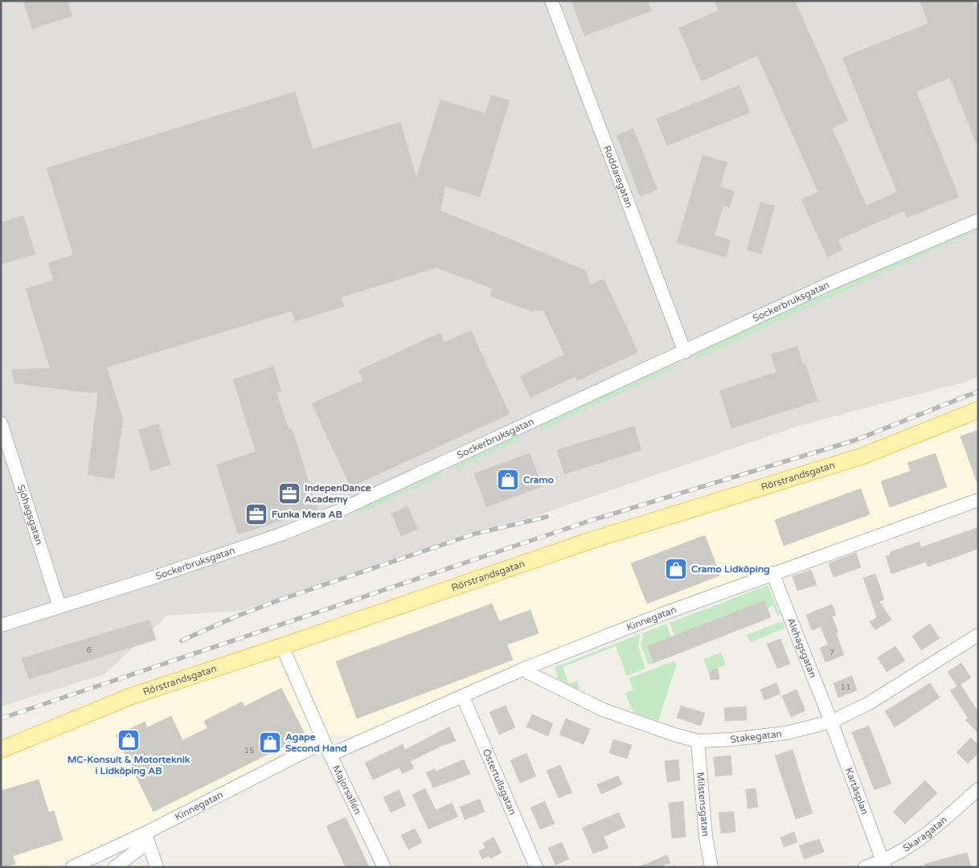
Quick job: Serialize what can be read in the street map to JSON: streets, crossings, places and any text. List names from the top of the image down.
{
  "streets": {
    "main road": ["Rörstrandsgatan"],
    "street": [
      "Roddaregatan",
      "Sockerbruksgatan",
      "Sjöhagsgatan",
      "Kinnegatan",
      "Alehagsgatan",
      "Stakegatan",
      "Östertullsgatan",
      "Majorsallén",
      "Kartåsplan",
      "Milstensgatan",
      "Skaragatan"
    ]
  },
  "crossings": [
    ["Roddaregatan", "Sockerbruksgatan"],
    ["Sockerbruksgatan", "Sjöhagsgatan"],
    ["Rörstrandsgatan", "Majorsallén"],
    ["Kinnegatan", "Alehagsgatan"],
    ["Kinnegatan", "Stakegatan"],
    ["Kinnegatan", "Östertullsgatan"],
    ["Kinnegatan", "Majorsallén"],
    ["Alehagsgatan", "Stakegatan"],
    ["Alehagsgatan", "Kartåsplan"],
    ["Stakegatan", "Kartåsplan"],
    ["Stakegatan", "Milstensgatan"],
    ["Kartåsplan", "Skaragatan"]
  ],
  "places": {
    "shop": [
      "Cramo",
      "Cramo Lidköping",
      "MC-Konsult & Motorteknik i Lidköping AB",
      "Agape Second Hand"
    ],
    "office": ["IndepenDance Academy", "Funka Mera AB"]
  },
  "house_numbers": [
    "6",
    "7",
    "11",
    "15"
  ]
}
